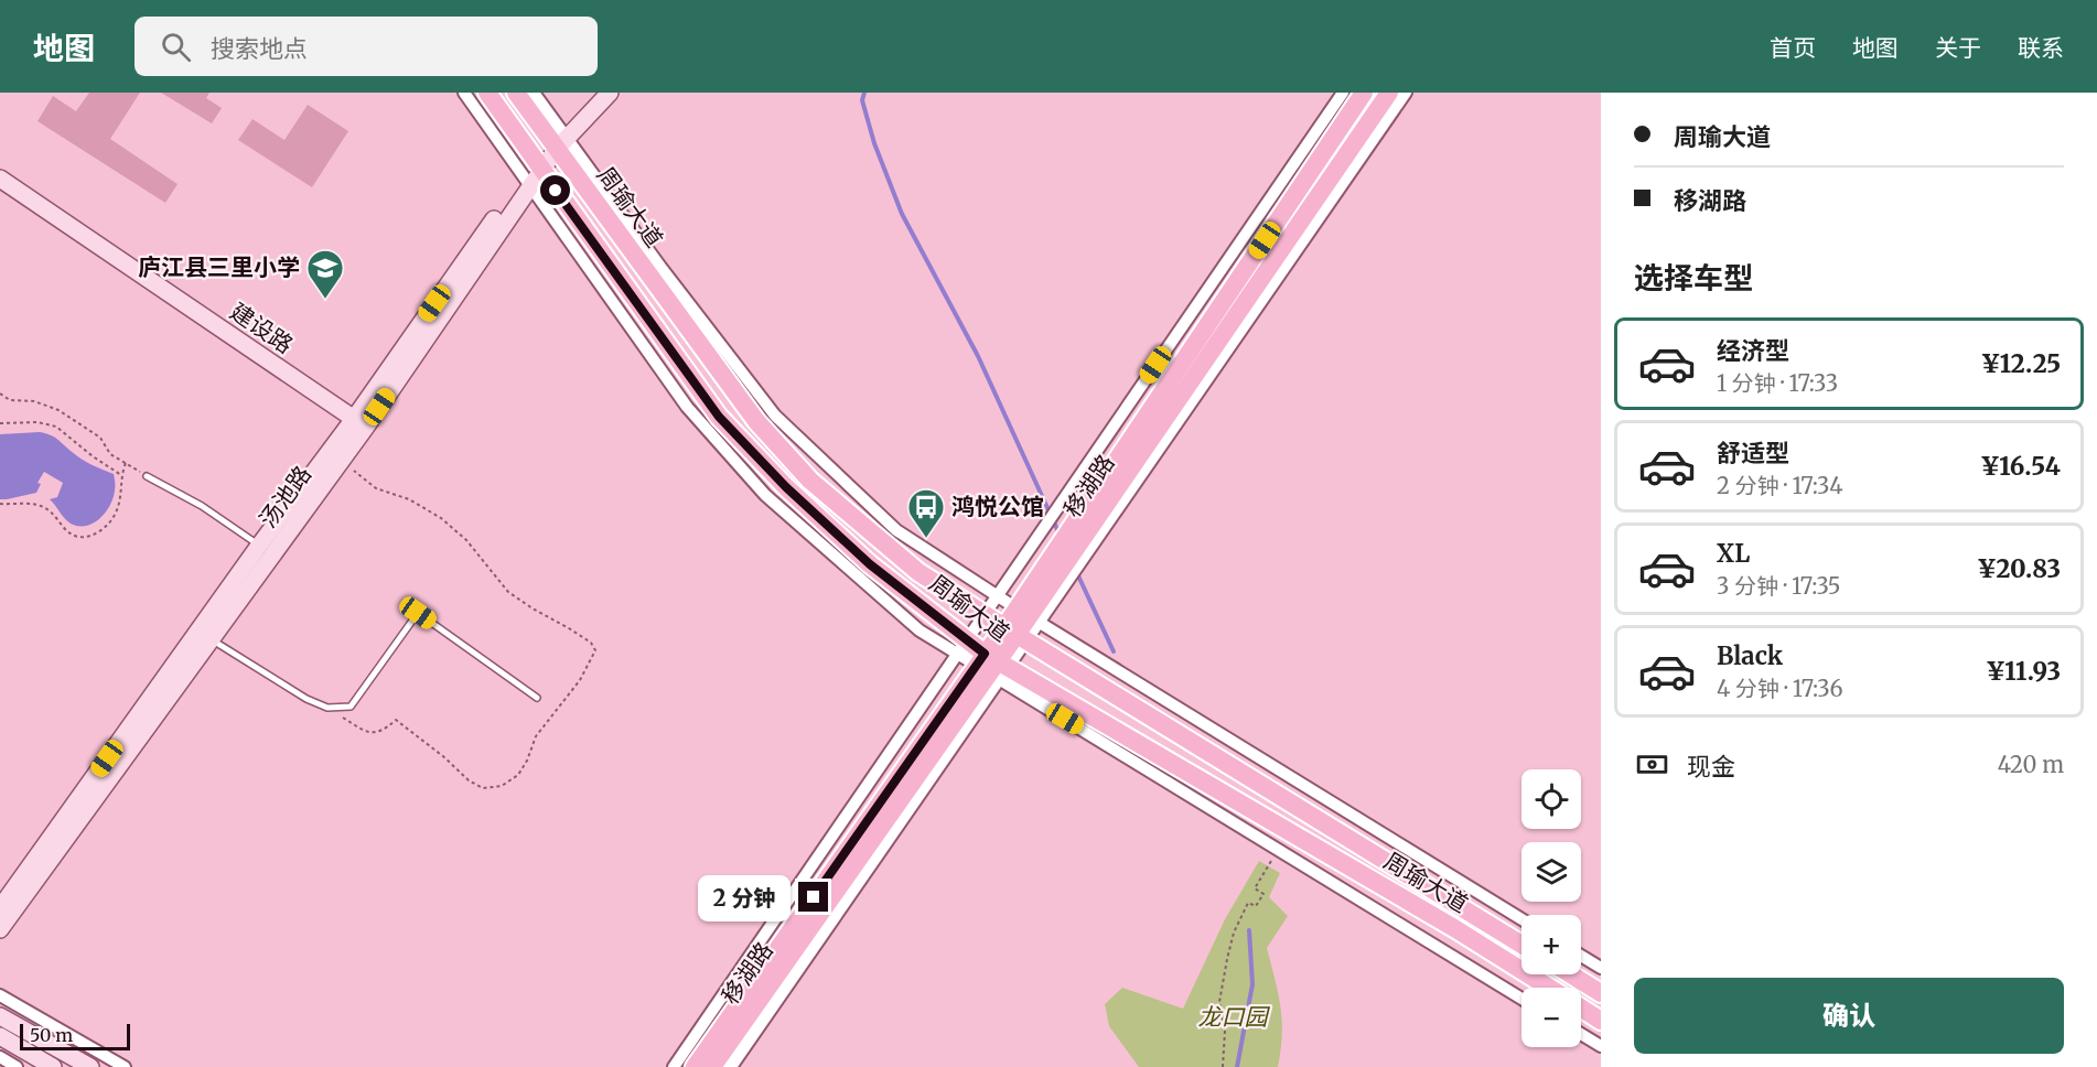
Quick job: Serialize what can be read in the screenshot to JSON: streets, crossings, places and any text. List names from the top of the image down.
{
  "streets": {
    "main road": ["周瑜大道", "移湖路"],
    "street": ["建设路", "汤池路"]
  },
  "crossings": [
    ["周瑜大道", "移湖路"],
    ["周瑜大道", "汤池路"],
    ["建设路", "汤池路"]
  ],
  "parks": ["龙口园"],
  "places": {
    "school or university": ["庐江县三里小学"],
    "bus stop": ["鸿悦公馆"]
  },
  "scale_bar": "50 m",
  "page": {
    "header": "地图",
    "search": "搜索地点",
    "nav": [
      "首页",
      "地图",
      "关于",
      "联系"
    ],
    "banner": ["周瑜大道", "移湖路"],
    "heading": "选择车型",
    "list": [
      {
        "name": "经济型",
        "note": "1 分钟 · 17:33",
        "value": "¥12.25"
      },
      {
        "name": "舒适型",
        "note": "2 分钟 · 17:34",
        "value": "¥16.54"
      },
      {
        "name": "XL",
        "note": "3 分钟 · 17:35",
        "value": "¥20.83"
      },
      {
        "name": "Black",
        "note": "4 分钟 · 17:36",
        "value": "¥11.93"
      }
    ],
    "pay": ["现金", "420 m"],
    "map_buttons": ["+", "−"],
    "bubble": "2 分钟",
    "buttons": "确认",
    "scale": "50 m"
  }
}
